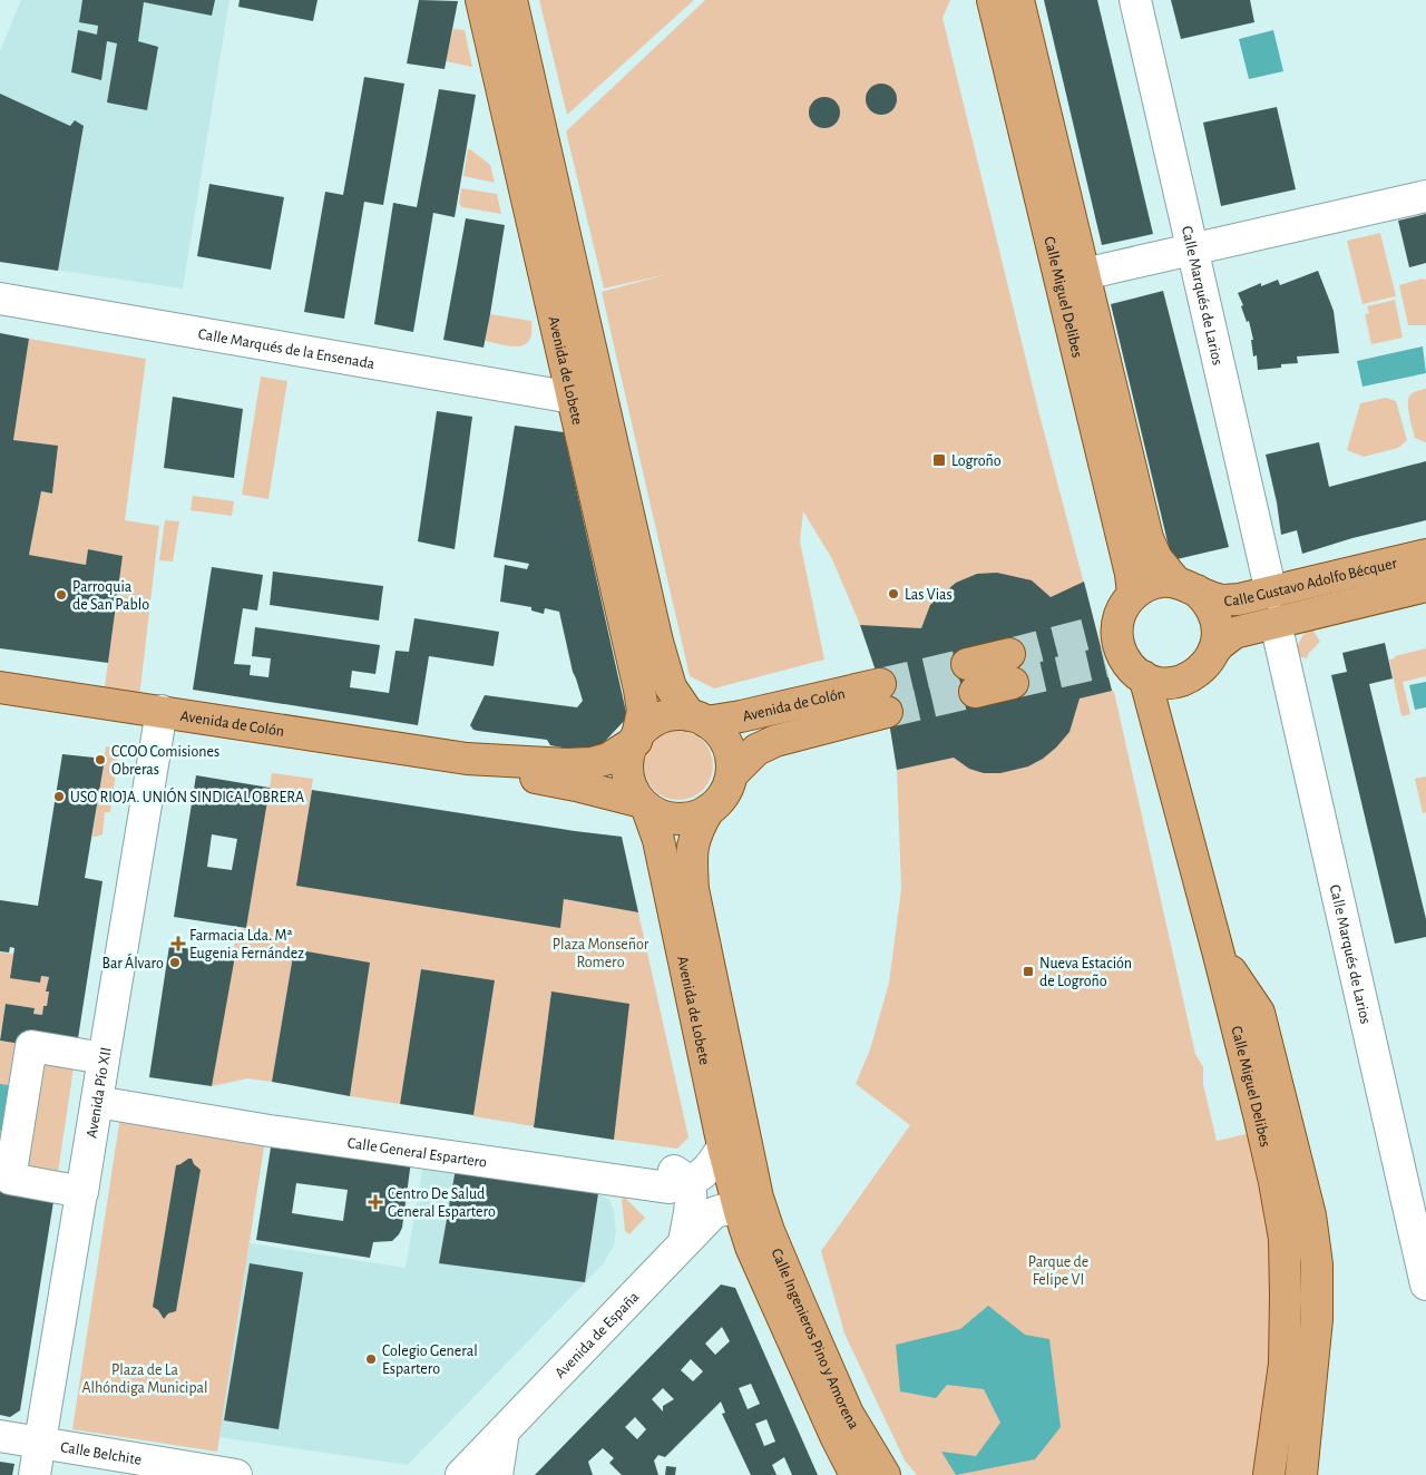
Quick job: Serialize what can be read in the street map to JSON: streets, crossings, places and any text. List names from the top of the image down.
{
  "streets": {
    "main road": [
      "Calle Miguel Delibes",
      "Avenida de Lobete",
      "Calle Gustavo Adolfo Bécquer",
      "Avenida de Colón",
      "Calle Ingenieros Pino y Amorena"
    ],
    "street": [
      "Calle Marqués de Larios",
      "Calle Marqués de la Ensenada",
      "Avenida Pío XII",
      "Calle General Espartero",
      "Avenida de España",
      "Calle Belchite"
    ]
  },
  "crossings": [
    ["Calle Marqués de Larios", "Calle Gustavo Adolfo Bécquer"],
    ["Calle Miguel Delibes", "Calle Gustavo Adolfo Bécquer"],
    ["Calle Marqués de la Ensenada", "Avenida de Lobete"],
    ["Avenida de Lobete", "Avenida de Colón"],
    ["Avenida de Lobete", "Calle General Espartero"],
    ["Avenida de Lobete", "Avenida de España"],
    ["Avenida de Lobete", "Calle Ingenieros Pino y Amorena"],
    ["Avenida de Colón", "Avenida Pío XII"],
    ["Avenida Pío XII", "Calle General Espartero"],
    ["Avenida Pío XII", "Calle Belchite"],
    ["Avenida de España", "Calle Ingenieros Pino y Amorena"]
  ],
  "parks": ["Plaza Monseñor Romero", "Parque de Felipe VI", "Plaza de La Alhóndiga Municipal"],
  "places": {
    "transit": ["Logroño", "Nueva Estación de Logroño"],
    "other": [
      "Las Vias",
      "Parroquia de San Pablo",
      "CCOO Comisiones Obreras",
      "USO RIOJA. UNIÓN SINDICAL OBRERA",
      "Bar Álvaro",
      "Colegio General Espartero"
    ],
    "health": ["Farmacia Lda. Mª Eugenia Fernández", "Centro De Salud General Espartero"]
  }
}
